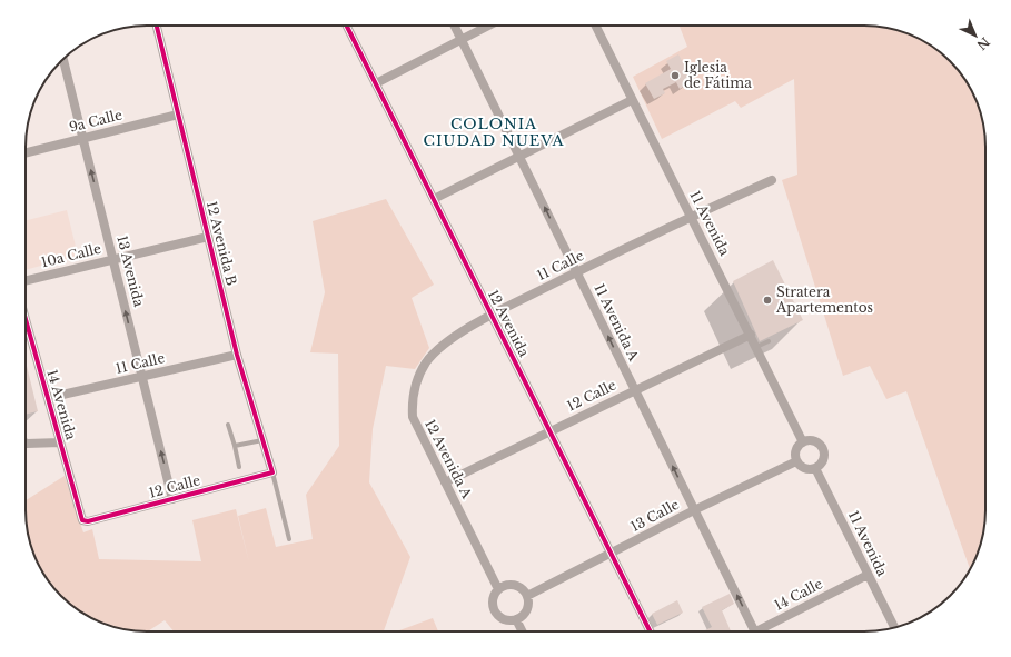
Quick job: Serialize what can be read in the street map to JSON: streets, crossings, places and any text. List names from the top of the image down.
{
  "streets": {
    "street": [
      "9a Calle",
      "11 Avenida",
      "12 Avenida B",
      "10a Calle",
      "11 Calle",
      "13 Avenida",
      "11 Avenida A",
      "12 Avenida",
      "12 Calle",
      "14 Avenida",
      "12 Avenida A",
      "13 Calle",
      "14 Calle"
    ]
  },
  "crossings": [
    ["9a Calle", "12 Avenida B"],
    ["9a Calle", "13 Avenida"],
    ["11 Avenida", "11 Calle"],
    ["11 Avenida", "12 Calle"],
    ["11 Avenida", "13 Calle"],
    ["11 Avenida", "14 Calle"],
    ["12 Avenida B", "10a Calle"],
    ["12 Avenida B", "11 Calle"],
    ["12 Avenida B", "12 Calle"],
    ["10a Calle", "13 Avenida"],
    ["11 Calle", "13 Avenida"],
    ["11 Calle", "11 Avenida A"],
    ["11 Calle", "12 Avenida"],
    ["11 Calle", "14 Avenida"],
    ["11 Calle", "12 Avenida A"],
    ["13 Avenida", "12 Calle"],
    ["11 Avenida A", "12 Calle"],
    ["11 Avenida A", "13 Calle"],
    ["12 Avenida", "12 Calle"],
    ["12 Avenida", "13 Calle"],
    ["12 Calle", "14 Avenida"],
    ["12 Calle", "12 Avenida A"],
    ["12 Avenida A", "13 Calle"]
  ],
  "one_way": ["13 Avenida", "11 Avenida A"],
  "districts": ["COLONIA CIUDAD NUEVA"],
  "places": ["Iglesia de Fátima", "Stratera Apartementos"],
  "north": "bottom right"
}
